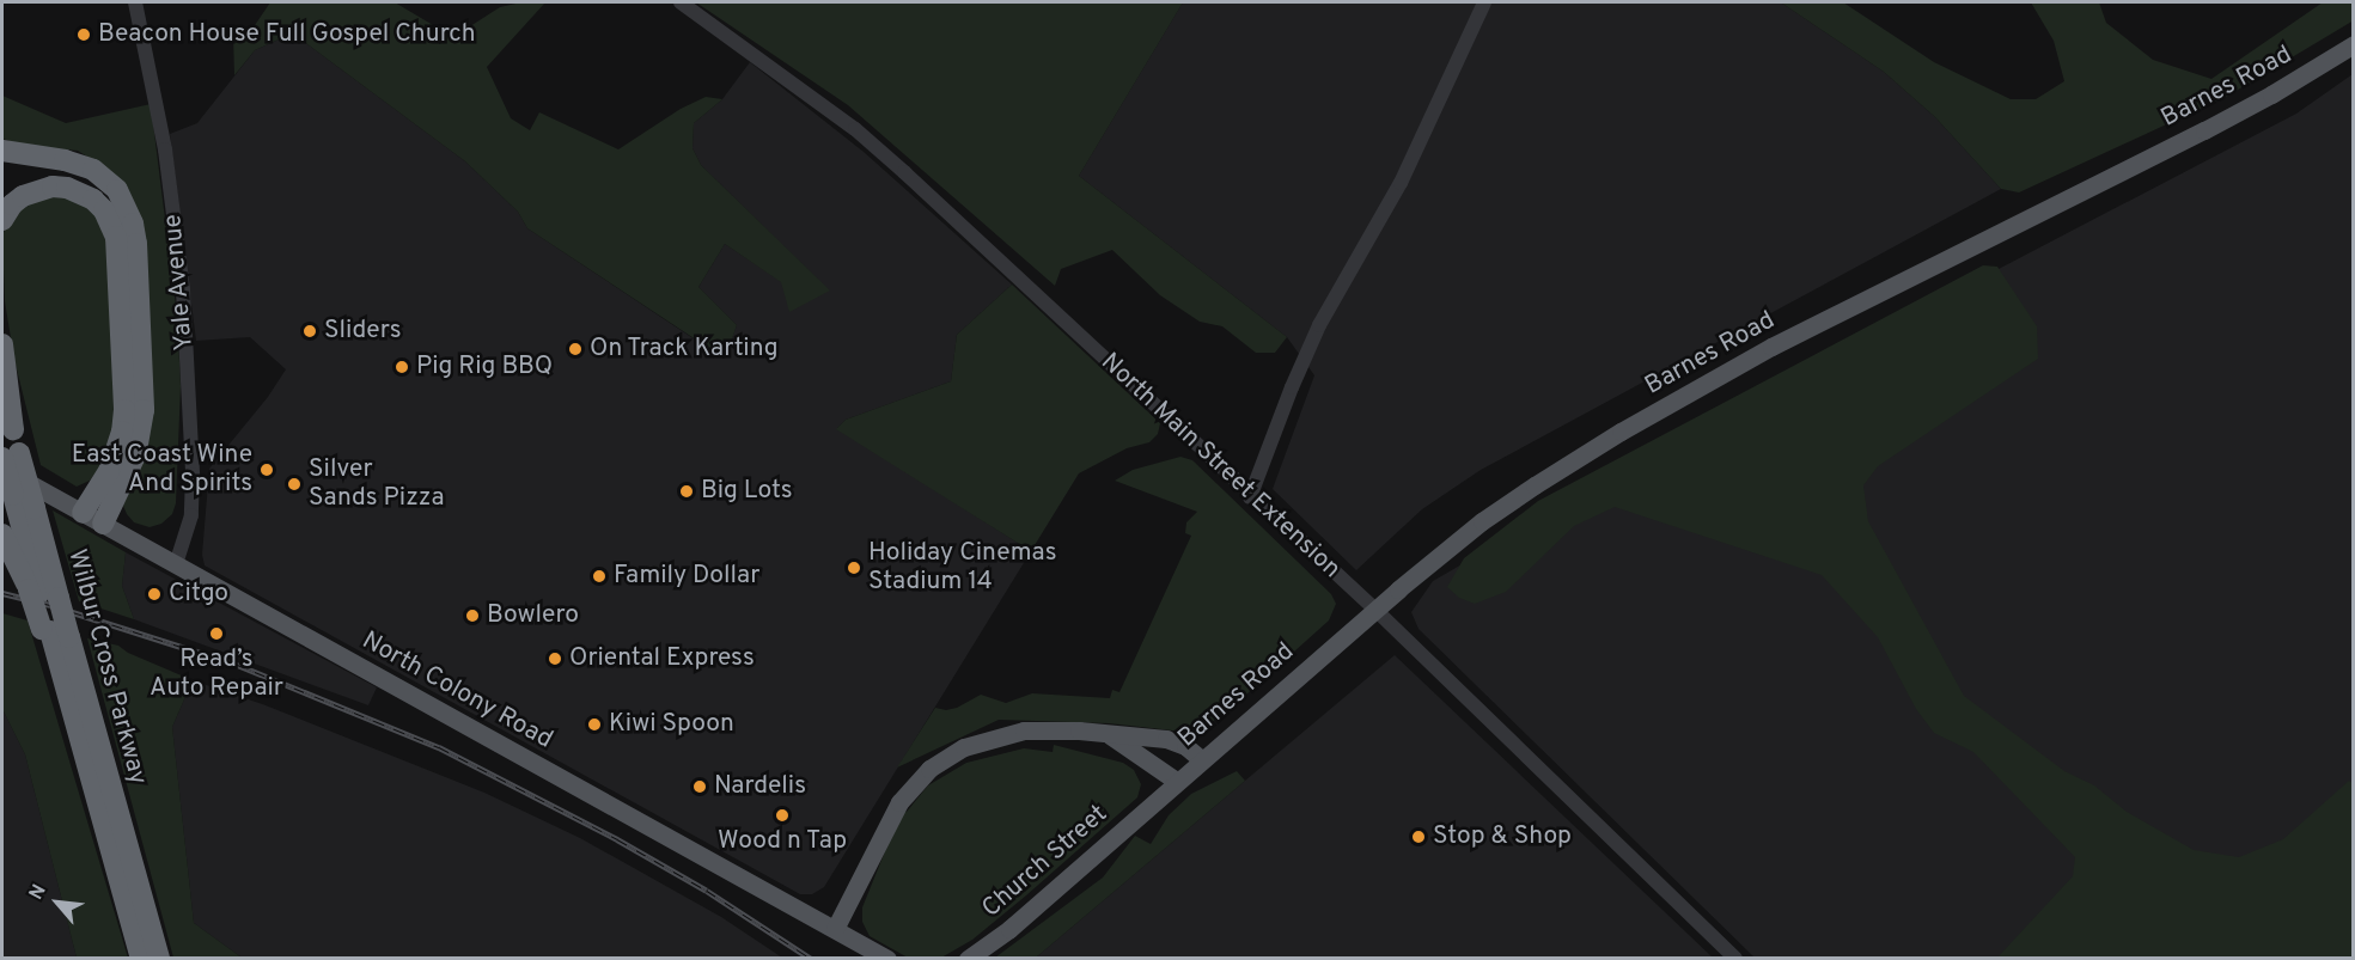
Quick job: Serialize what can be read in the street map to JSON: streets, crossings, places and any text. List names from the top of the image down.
{
  "streets": {
    "highway": ["Wilbur Cross Parkway"],
    "main road": ["Barnes Road", "North Colony Road", "Church Street"],
    "street": ["Yale Avenue", "North Main Street Extension"]
  },
  "crossings": [
    ["Barnes Road", "North Main Street Extension"],
    ["Barnes Road", "Church Street"],
    ["Yale Avenue", "North Colony Road"]
  ],
  "places": [
    "Beacon House Full Gospel Church",
    "Sliders",
    "On Track Karting",
    "Pig Rig BBQ",
    "East Coast Wine And Spirits",
    "Silver Sands Pizza",
    "Big Lots",
    "Holiday Cinemas Stadium 14",
    "Family Dollar",
    "Citgo",
    "Bowlero",
    "Read’s Auto Repair",
    "Oriental Express",
    "Kiwi Spoon",
    "Nardelis",
    "Wood n Tap",
    "Stop & Shop"
  ],
  "north": "top left"
}
